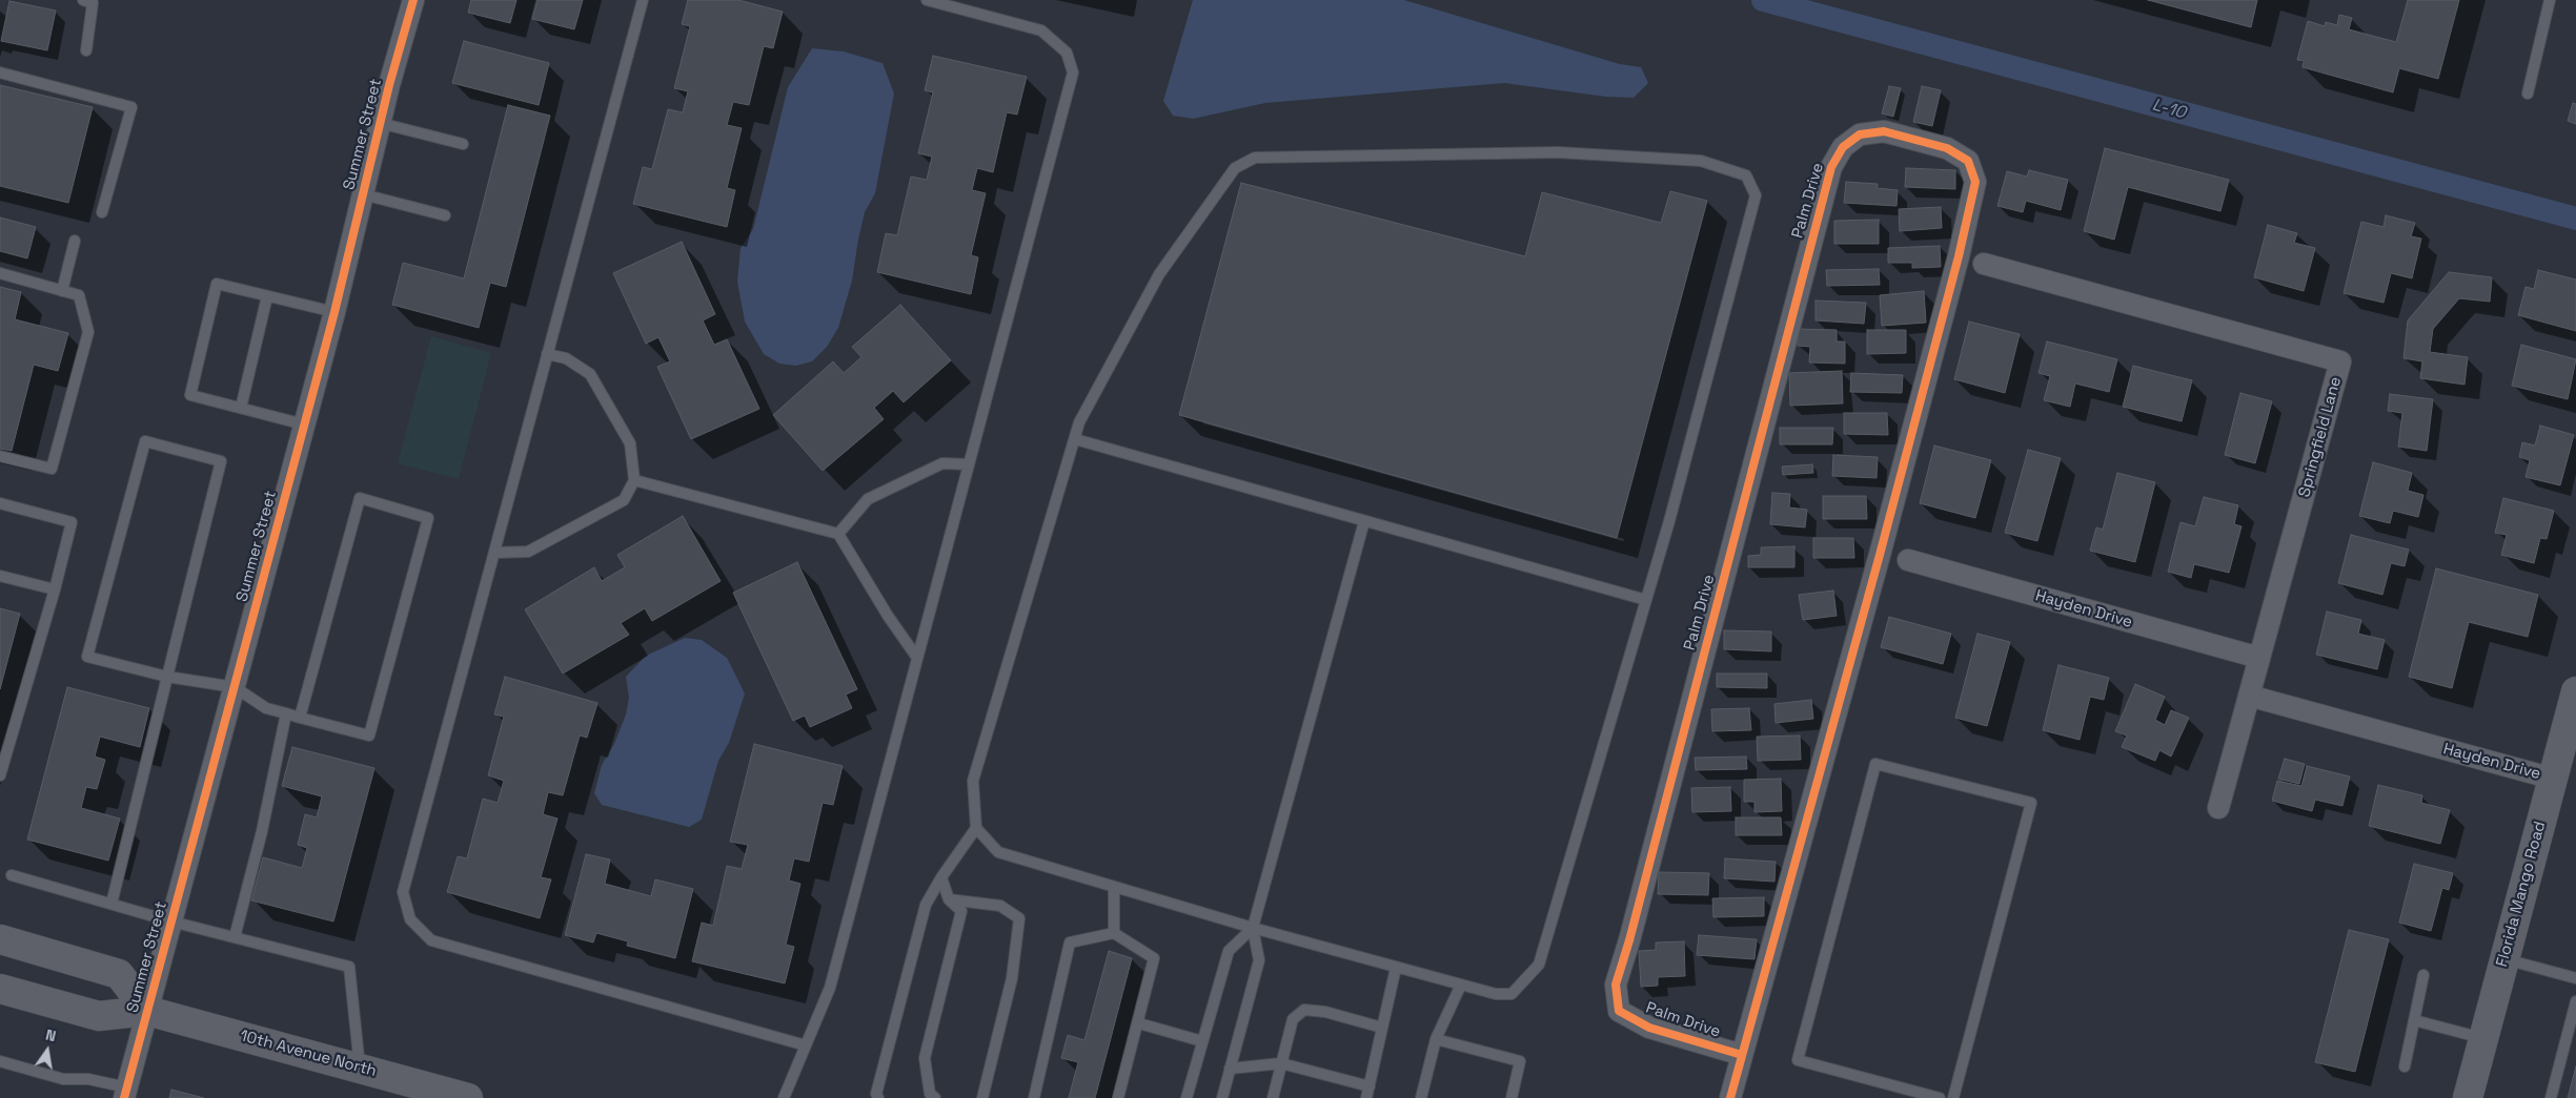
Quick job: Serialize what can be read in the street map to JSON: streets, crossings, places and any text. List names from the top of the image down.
{
  "streets": {
    "street": [
      "Summer Street",
      "Palm Drive",
      "Springfield Lane",
      "Hayden Drive",
      "Florida Mango Road",
      "10th Avenue North"
    ]
  },
  "crossings": [
    ["Summer Street", "10th Avenue North"],
    ["Springfield Lane", "Hayden Drive"],
    ["Hayden Drive", "Florida Mango Road"]
  ],
  "water": ["L-10"],
  "north": "top"
}
